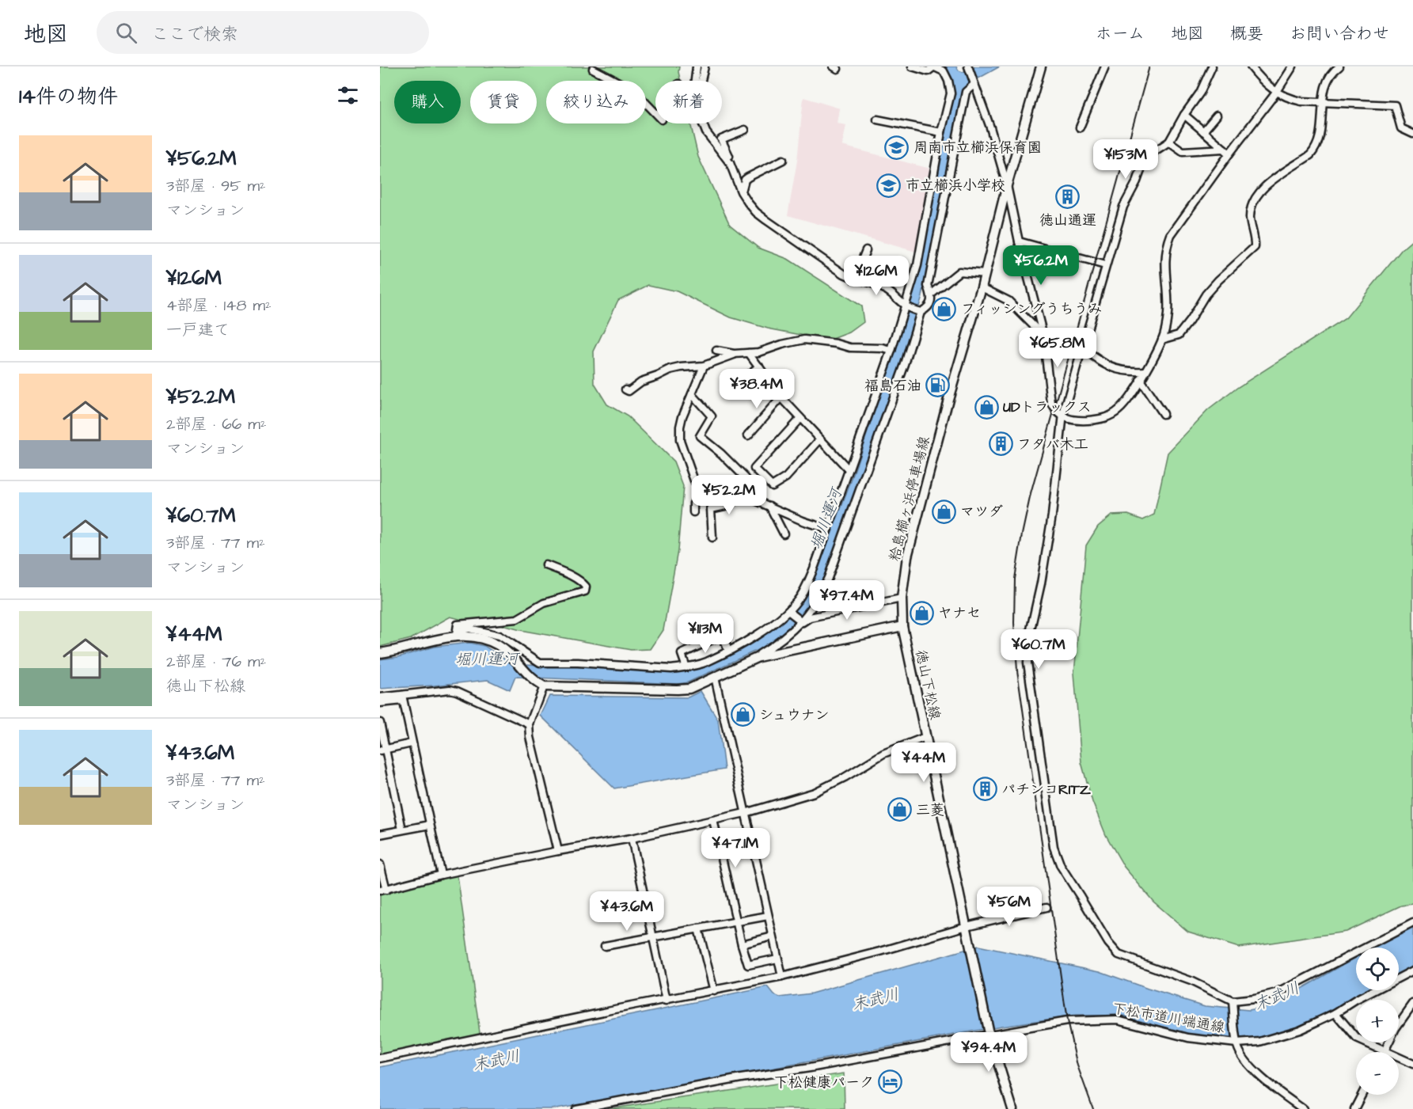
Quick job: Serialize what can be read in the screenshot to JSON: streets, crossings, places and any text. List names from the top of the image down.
{
  "streets": {
    "main road": ["粭島櫛ヶ浜停車場線", "徳山下松線"],
    "street": ["下松市道川端通線"]
  },
  "crossings": [
    ["粭島櫛ヶ浜停車場線", "徳山下松線"],
    ["徳山下松線", "下松市道川端通線"]
  ],
  "water": ["堀川運河", "末武川"],
  "places": {
    "school or university": ["周南市立櫛浜保育園", "市立櫛浜小学校"],
    "building": ["徳山通運", "フタバ木工", "パチンコRITZ"],
    "shop": [
      "フィッシングうちうみ",
      "UDトラックス",
      "マツダ",
      "ヤナセ",
      "シュウナン",
      "三菱"
    ],
    "fuel station": ["福島石油"],
    "hotel": ["下松健康パーク"]
  },
  "page": {
    "header": "地図",
    "search": "ここで検索",
    "nav": [
      "ホーム",
      "地図",
      "概要",
      "お問い合わせ"
    ],
    "heading": "14件の物件",
    "chip": [
      "購入",
      "賃貸",
      "絞り込み",
      "新着"
    ],
    "list": [
      {
        "name": "¥56.2M",
        "note": "3部屋 · 95 m² · マンション"
      },
      {
        "name": "¥126M",
        "note": "4部屋 · 148 m² · 一戸建て"
      },
      {
        "name": "¥52.2M",
        "note": "2部屋 · 66 m² · マンション"
      },
      {
        "name": "¥60.7M",
        "note": "3部屋 · 77 m² · マンション"
      },
      {
        "name": "¥44M",
        "note": "2部屋 · 76 m² · 徳山下松線"
      },
      {
        "name": "¥43.6M",
        "note": "3部屋 · 77 m² · マンション"
      }
    ],
    "price": [
      "¥153M",
      "¥56.2M",
      "¥126M",
      "¥65.8M",
      "¥38.4M",
      "¥52.2M",
      "¥97.4M",
      "¥113M",
      "¥60.7M",
      "¥44M",
      "¥47.1M",
      "¥56M",
      "¥43.6M",
      "¥94.4M"
    ],
    "map_buttons": ["+", "−"]
  }
}
